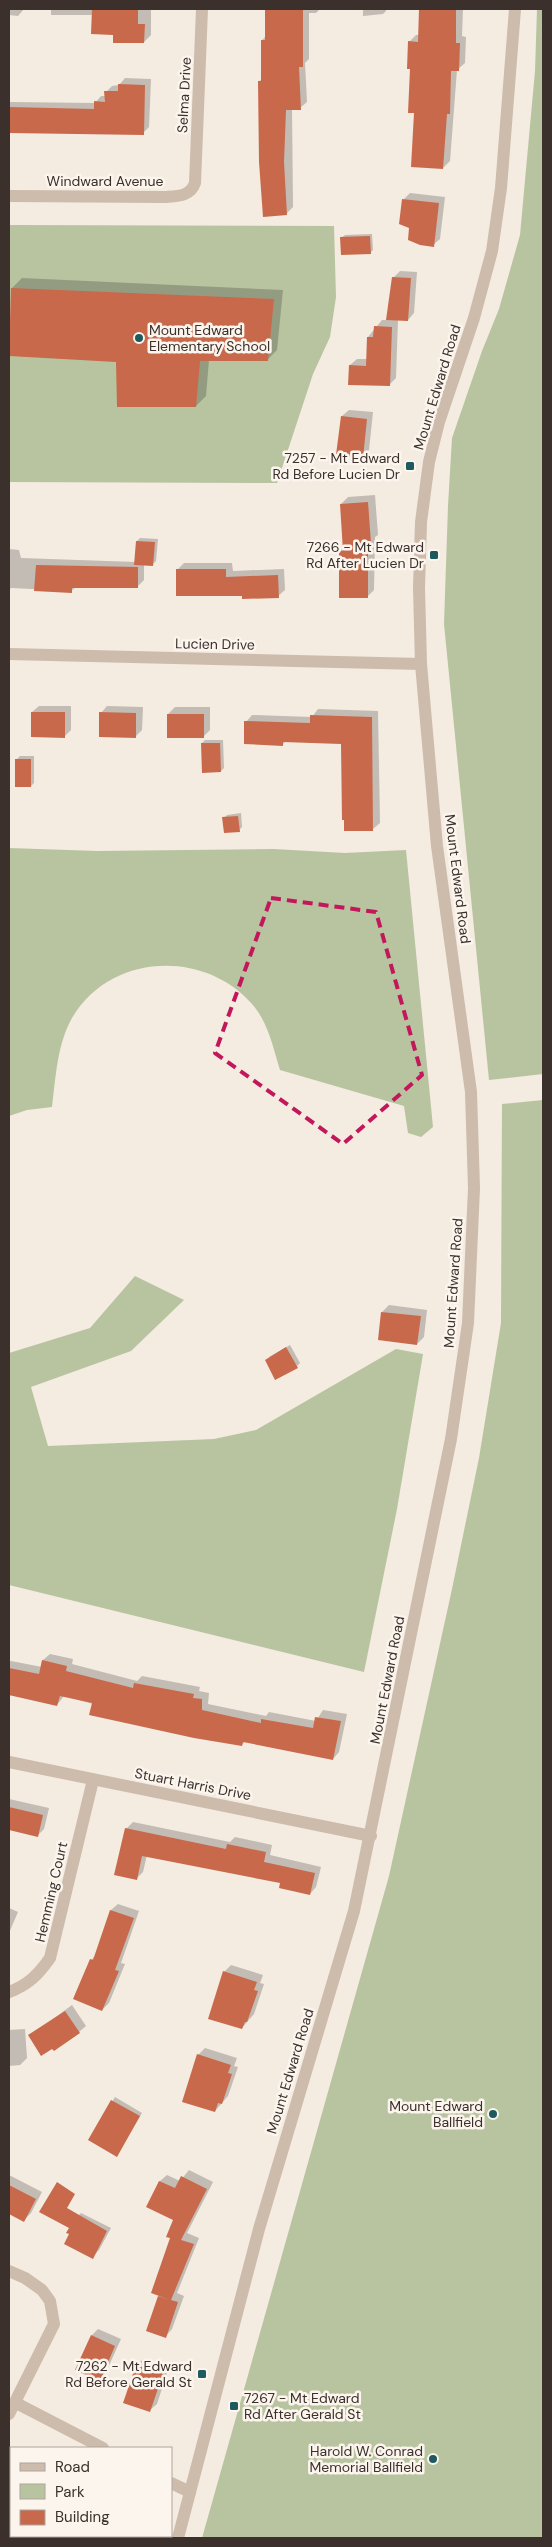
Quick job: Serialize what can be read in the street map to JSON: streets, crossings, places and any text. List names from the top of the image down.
{
  "streets": {
    "street": [
      "Selma Drive",
      "Windward Avenue",
      "Mount Edward Road",
      "Lucien Drive",
      "Stuart Harris Drive",
      "Hemming Court"
    ]
  },
  "crossings": [
    ["Selma Drive", "Windward Avenue"],
    ["Mount Edward Road", "Lucien Drive"],
    ["Mount Edward Road", "Stuart Harris Drive"],
    ["Stuart Harris Drive", "Hemming Court"]
  ],
  "places": {
    "other": ["Mount Edward Elementary School", "Mount Edward Ballfield", "Harold W. Conrad Memorial Ballfield"],
    "transit": [
      "7257 - Mt Edward Rd Before Lucien Dr",
      "7266 - Mt Edward Rd After Lucien Dr",
      "7262 - Mt Edward Rd Before Gerald St",
      "7267 - Mt Edward Rd After Gerald St"
    ]
  },
  "legend": ["Road", "Park", "Building"]
}
